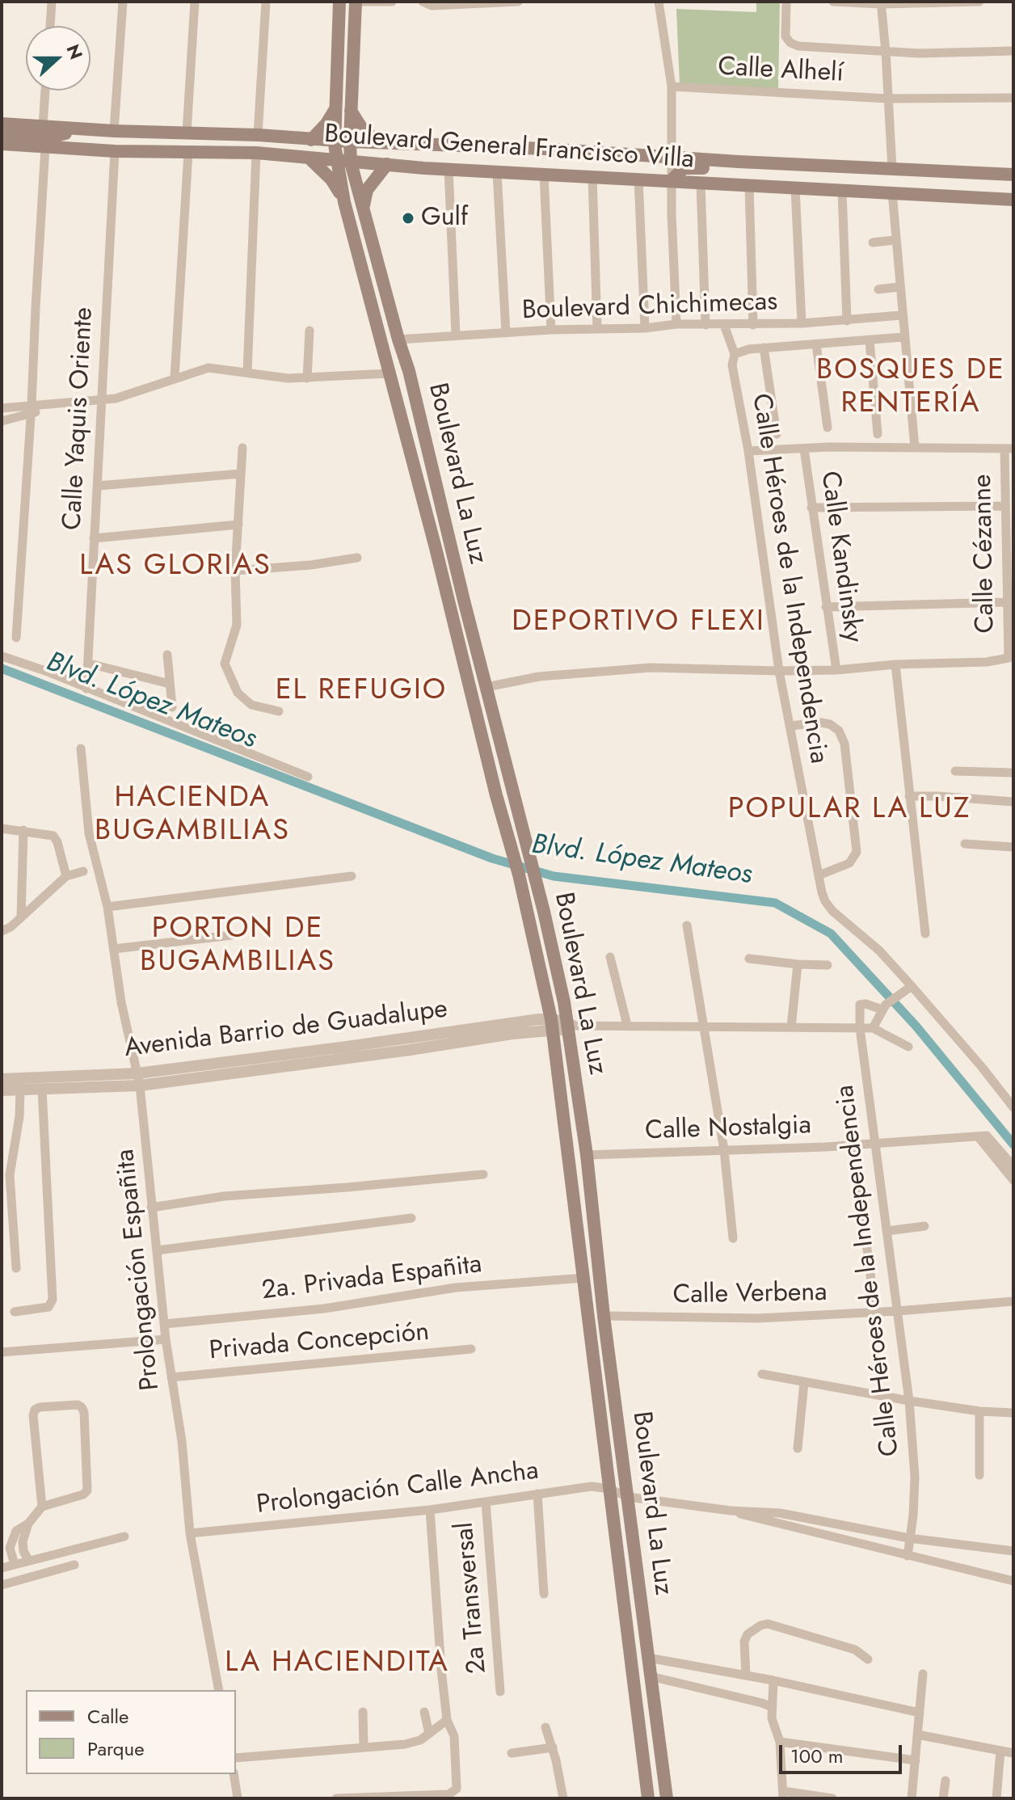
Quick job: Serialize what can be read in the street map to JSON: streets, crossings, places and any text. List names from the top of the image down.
{
  "streets": {
    "main road": ["Boulevard General Francisco Villa", "Boulevard La Luz"],
    "street": [
      "Calle Alhelí",
      "Boulevard Chichimecas",
      "Calle Yaquis Oriente",
      "Calle Cézanne",
      "Calle Kandinsky",
      "Calle Héroes de la Independencia",
      "Avenida Barrio de Guadalupe",
      "Calle Nostalgia",
      "Prolongación Españita",
      "2a. Privada Españita",
      "Calle Verbena",
      "Privada Concepción",
      "Prolongación Calle Ancha",
      "2a Transversal"
    ]
  },
  "crossings": [
    ["Boulevard General Francisco Villa", "Calle Yaquis Oriente"],
    ["Boulevard General Francisco Villa", "Boulevard La Luz"],
    ["Boulevard Chichimecas", "Boulevard La Luz"],
    ["Boulevard Chichimecas", "Calle Héroes de la Independencia"],
    ["Boulevard La Luz", "Avenida Barrio de Guadalupe"],
    ["Boulevard La Luz", "Calle Nostalgia"],
    ["Boulevard La Luz", "2a. Privada Españita"],
    ["Boulevard La Luz", "Calle Verbena"],
    ["Boulevard La Luz", "Prolongación Calle Ancha"],
    ["Calle Héroes de la Independencia", "Avenida Barrio de Guadalupe"],
    ["Calle Héroes de la Independencia", "Calle Nostalgia"],
    ["Calle Héroes de la Independencia", "Calle Verbena"],
    ["Avenida Barrio de Guadalupe", "Prolongación Españita"],
    ["Prolongación Españita", "2a. Privada Españita"],
    ["Prolongación Españita", "Privada Concepción"],
    ["Prolongación Españita", "Prolongación Calle Ancha"],
    ["Prolongación Calle Ancha", "2a Transversal"]
  ],
  "districts": [
    "BOSQUES DE RENTERÍA",
    "LAS GLORIAS",
    "DEPORTIVO FLEXI",
    "EL REFUGIO",
    "HACIENDA BUGAMBILIAS",
    "POPULAR LA LUZ",
    "PORTON DE BUGAMBILIAS",
    "LA HACIENDITA"
  ],
  "water": ["Blvd. López Mateos"],
  "places": ["Gulf"],
  "legend": ["Calle", "Parque"],
  "scale_bar": "100 m",
  "north": "right"
}
